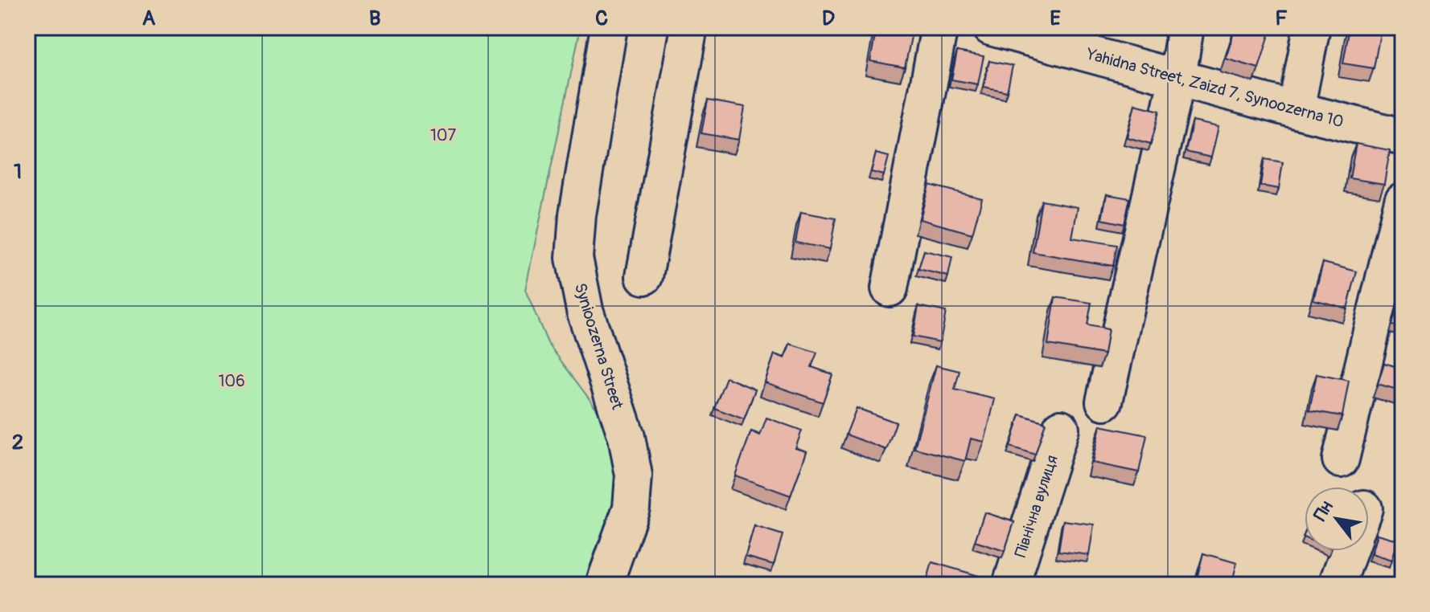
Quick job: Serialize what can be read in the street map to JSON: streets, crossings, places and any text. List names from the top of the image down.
{
  "streets": {
    "street": ["Yahidna Street, Zaizd 7, Synoozerna 10", "Synioozerna Street", "Північна вулиця"]
  },
  "parks": ["107", "106"],
  "north": "top left",
  "grid": {
    "columns": [
      "A",
      "B",
      "C",
      "D",
      "E",
      "F"
    ],
    "rows": ["1", "2"]
  }
}
